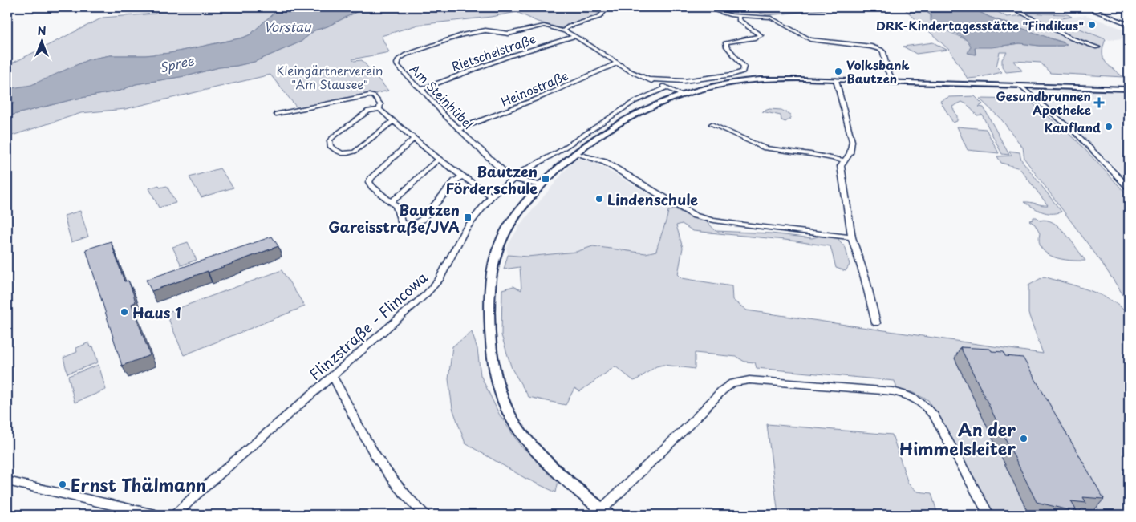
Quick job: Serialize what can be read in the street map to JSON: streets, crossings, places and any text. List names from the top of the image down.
{
  "streets": {
    "street": [
      "Rietschelstraße",
      "Heinostraße",
      "Am Steinhübel",
      "Flinzstraße - Flincowa"
    ]
  },
  "crossings": [
    ["Rietschelstraße", "Am Steinhübel"],
    ["Heinostraße", "Am Steinhübel"],
    ["Am Steinhübel", "Flinzstraße - Flincowa"]
  ],
  "water": ["Vorstau", "Spree"],
  "parks": ["Kleingärtnerverein \"Am Stausee\""],
  "places": {
    "other": [
      "DRK-Kindertagesstätte \"Findikus\"",
      "Volksbank Bautzen",
      "Kaufland",
      "Lindenschule",
      "Haus 1",
      "An der Himmelsleiter",
      "Ernst Thälmann"
    ],
    "health": ["Gesundbrunnen Apotheke"],
    "transit": ["Bautzen Förderschule", "Bautzen Gareisstraße/JVA"]
  },
  "north": "top"
}
